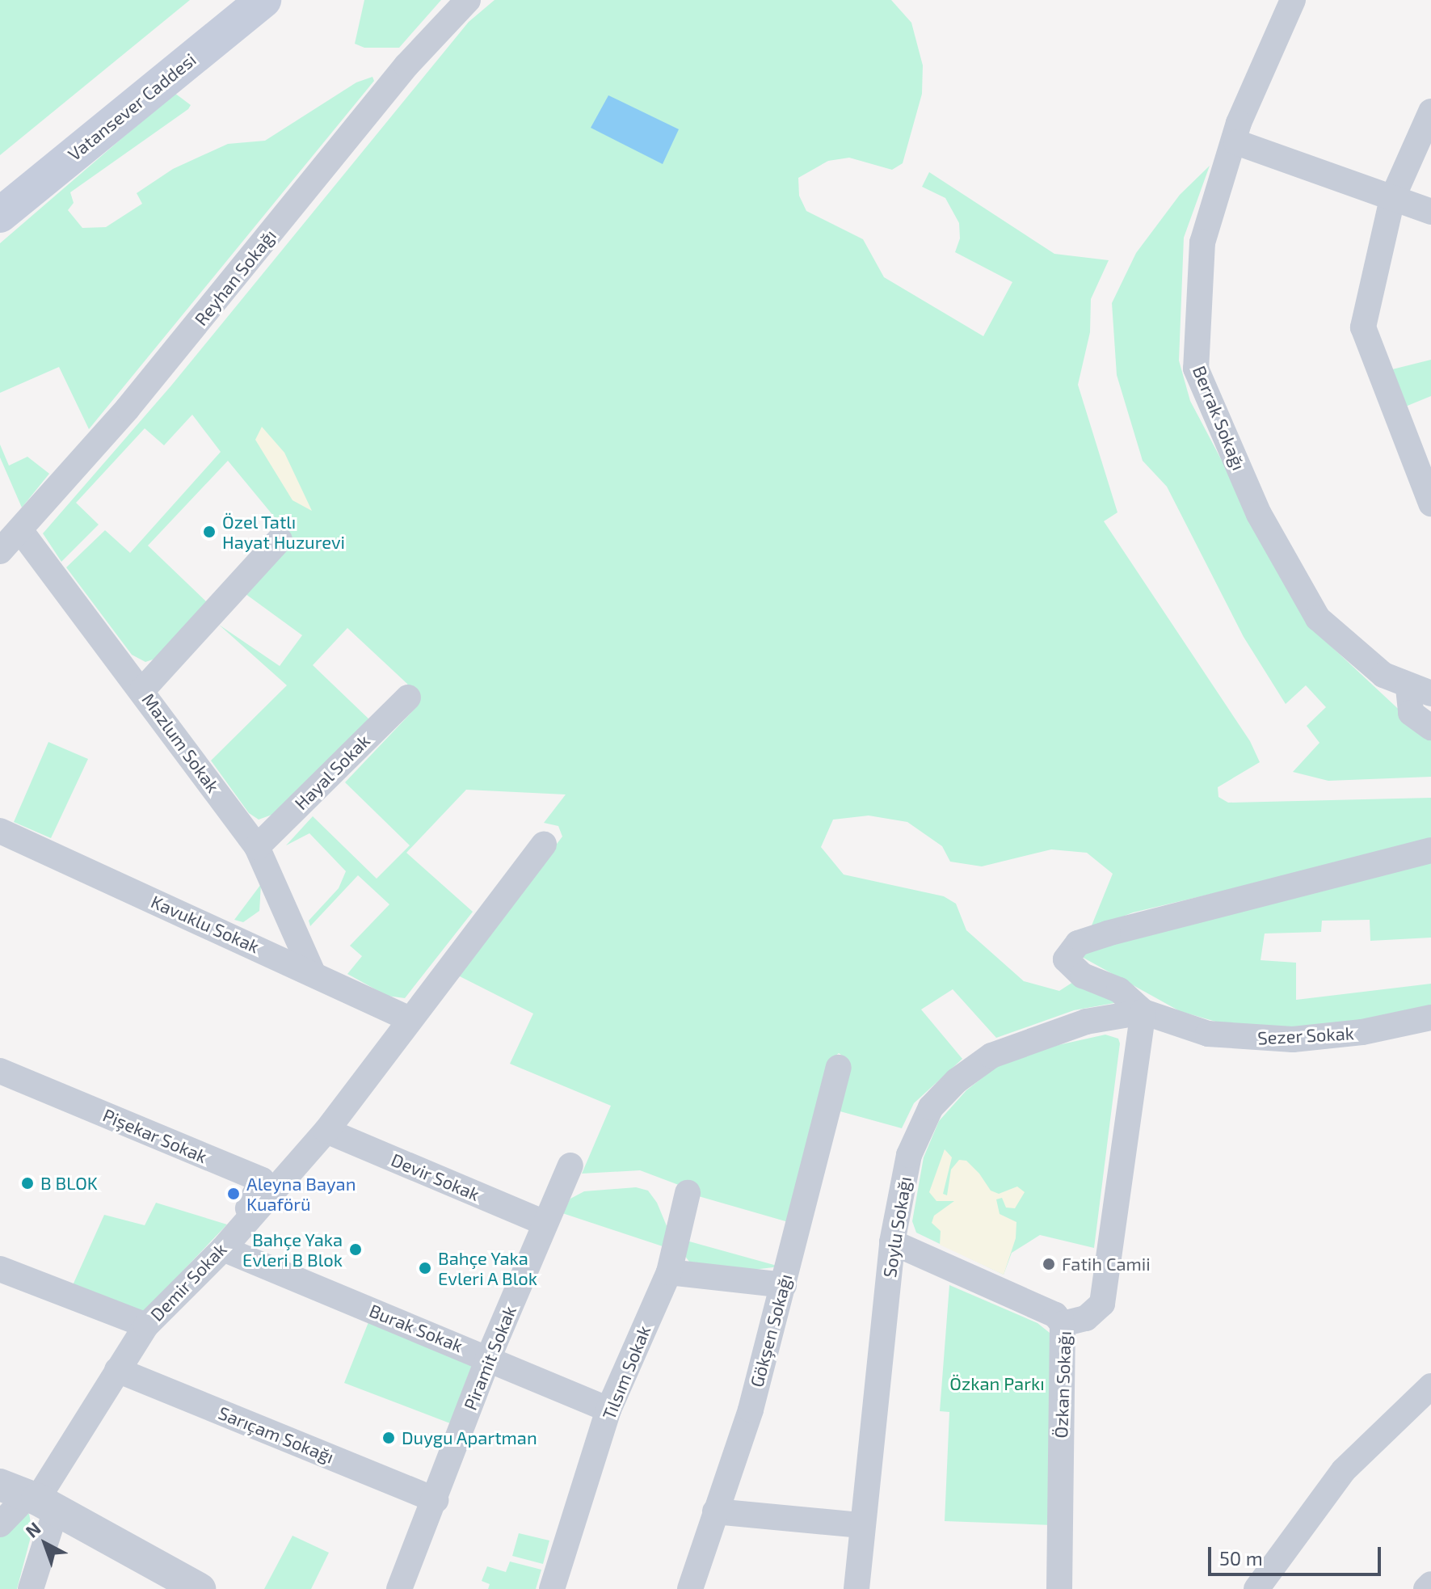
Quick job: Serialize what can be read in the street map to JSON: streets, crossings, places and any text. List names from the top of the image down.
{
  "streets": {
    "main road": ["Vatansever Caddesi"],
    "street": [
      "Reyhan Sokağı",
      "Berrak Sokağı",
      "Mazlum Sokak",
      "Hayal Sokak",
      "Kavuklu Sokak",
      "Sezer Sokak",
      "Pişekar Sokak",
      "Devir Sokak",
      "Soylu Sokağı",
      "Demir Sokak",
      "Burak Sokak",
      "Gökşen Sokağı",
      "Piramit Sokak",
      "Tılsım Sokak",
      "Özkan Sokağı",
      "Sarıçam Sokağı"
    ]
  },
  "crossings": [
    ["Reyhan Sokağı", "Mazlum Sokak"],
    ["Mazlum Sokak", "Hayal Sokak"],
    ["Mazlum Sokak", "Kavuklu Sokak"],
    ["Kavuklu Sokak", "Demir Sokak"],
    ["Sezer Sokak", "Soylu Sokağı"],
    ["Sezer Sokak", "Özkan Sokağı"],
    ["Pişekar Sokak", "Demir Sokak"],
    ["Devir Sokak", "Demir Sokak"],
    ["Devir Sokak", "Piramit Sokak"],
    ["Soylu Sokağı", "Özkan Sokağı"],
    ["Demir Sokak", "Burak Sokak"],
    ["Demir Sokak", "Sarıçam Sokağı"],
    ["Burak Sokak", "Piramit Sokak"],
    ["Burak Sokak", "Tılsım Sokak"],
    ["Piramit Sokak", "Sarıçam Sokağı"]
  ],
  "parks": ["Özkan Parkı"],
  "places": [
    "Özel Tatlı Hayat Huzurevi",
    "B BLOK",
    "Aleyna Bayan Kuaförü",
    "Bahçe Yaka Evleri B Blok",
    "Fatih Camii",
    "Bahçe Yaka Evleri A Blok",
    "Duygu Apartman"
  ],
  "scale_bar": "50 m",
  "north": "top left"
}
